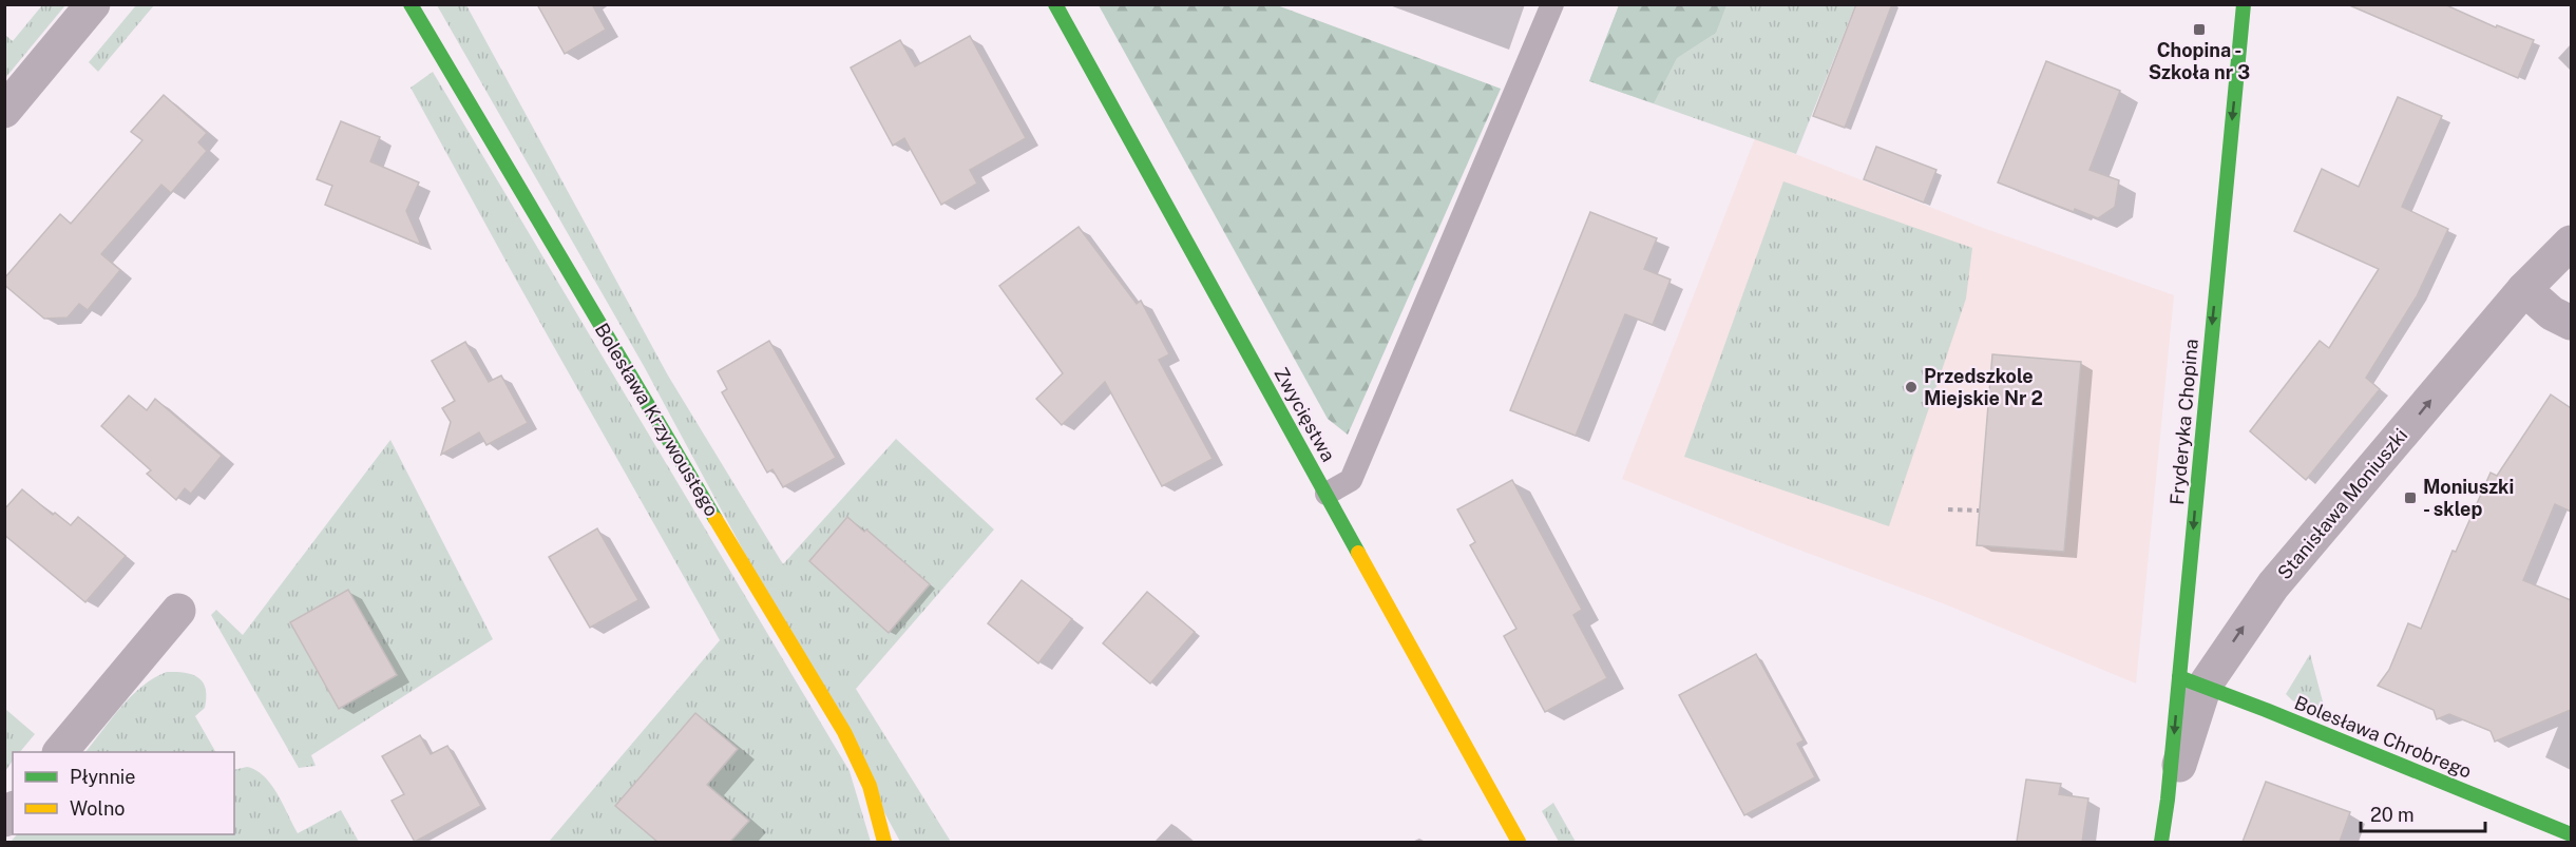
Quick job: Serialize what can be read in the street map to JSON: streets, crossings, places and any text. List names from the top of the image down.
{
  "streets": {
    "street": [
      "Zwycięstwa",
      "Bolesława Krzywoustego",
      "Fryderyka Chopina",
      "Stanisława Moniuszki",
      "Bolesława Chrobrego"
    ]
  },
  "crossings": [
    ["Fryderyka Chopina", "Stanisława Moniuszki"],
    ["Fryderyka Chopina", "Bolesława Chrobrego"],
    ["Stanisława Moniuszki", "Bolesława Chrobrego"]
  ],
  "one_way": ["Fryderyka Chopina", "Stanisława Moniuszki"],
  "places": {
    "transit": ["Chopina - Szkoła nr 3", "Moniuszki - sklep"],
    "other": ["Przedszkole Miejskie Nr 2"]
  },
  "legend": ["Płynnie", "Wolno"],
  "scale_bar": "20 m"
}
